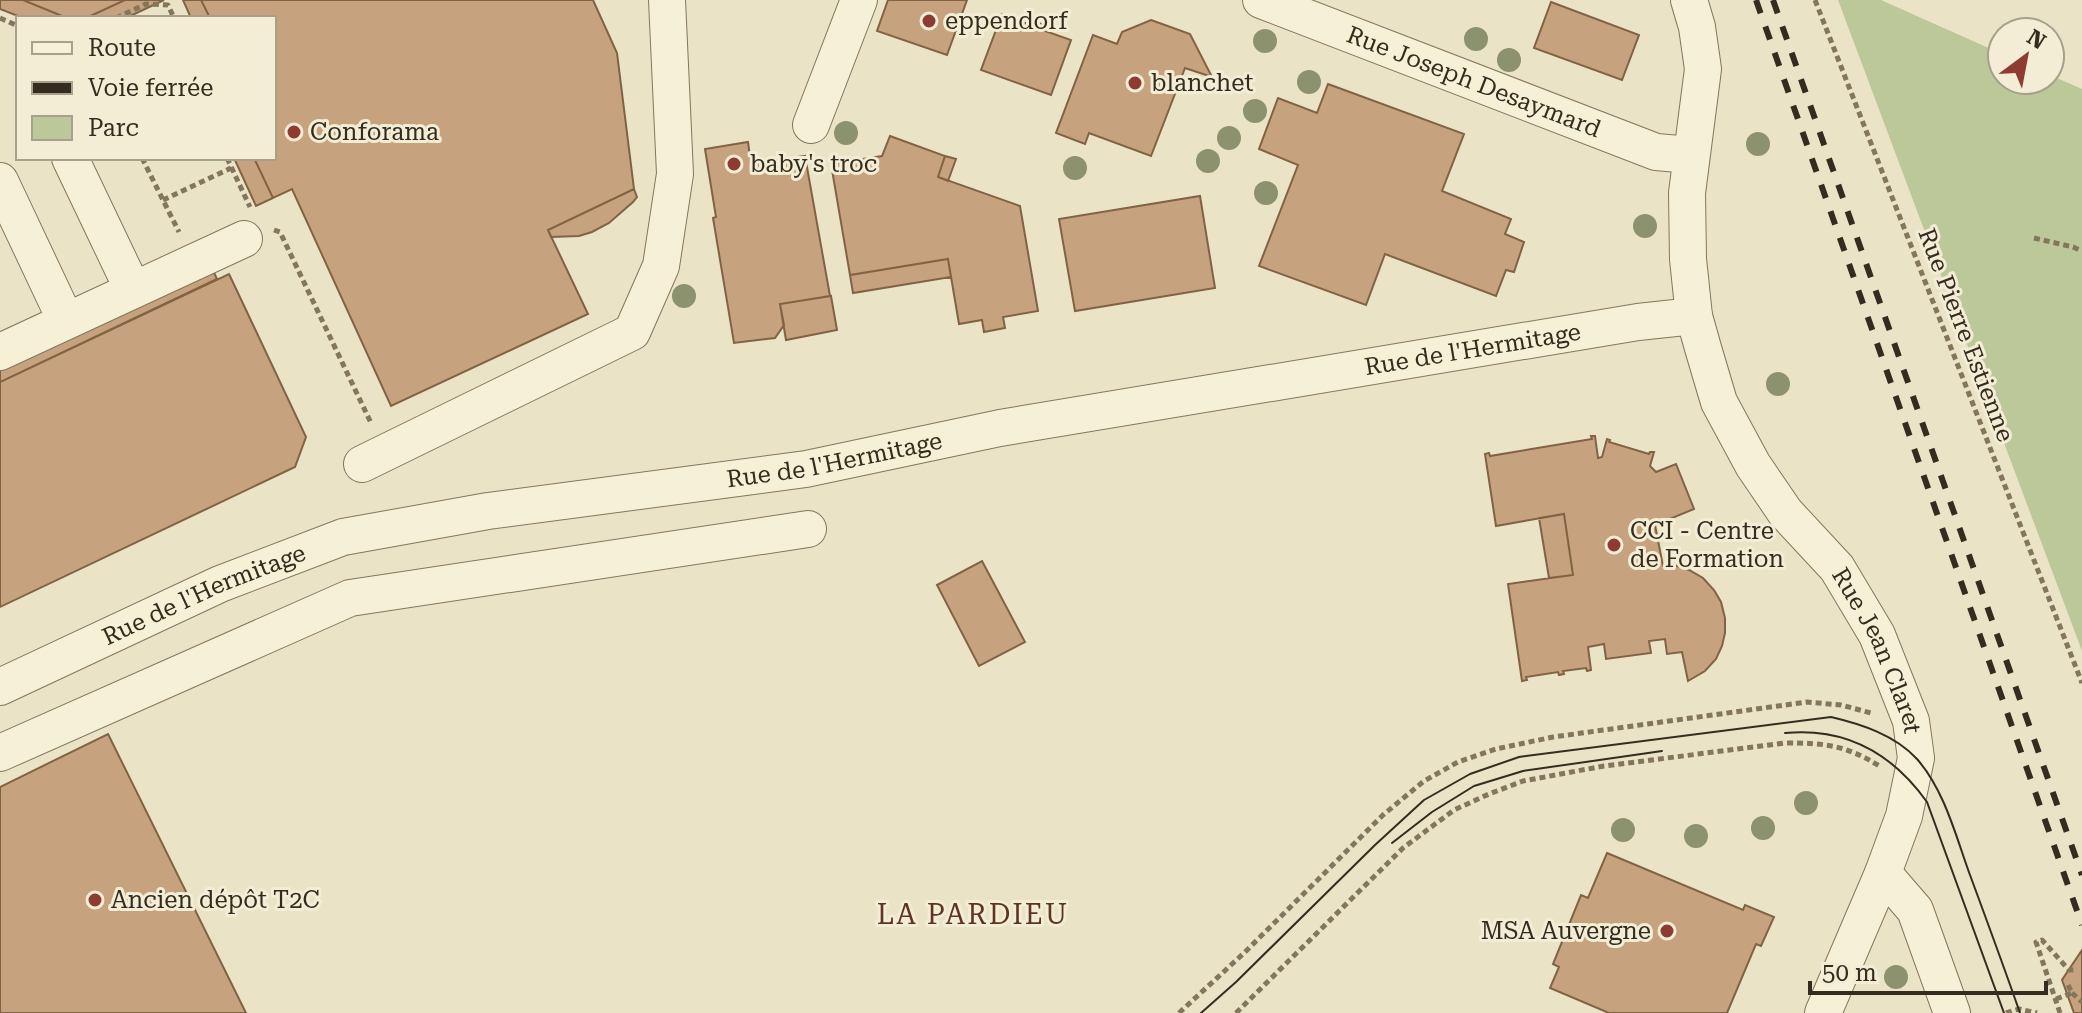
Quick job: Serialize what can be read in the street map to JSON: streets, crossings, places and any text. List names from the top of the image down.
{
  "streets": {
    "street": ["Rue Joseph Desaymard", "Rue de l'Hermitage", "Rue Jean Claret"],
    "path": ["Rue Pierre Estienne"]
  },
  "crossings": [
    ["Rue Joseph Desaymard", "Rue Jean Claret"],
    ["Rue de l'Hermitage", "Rue Jean Claret"]
  ],
  "districts": ["LA PARDIEU"],
  "places": [
    "eppendorf",
    "blanchet",
    "Conforama",
    "baby's troc",
    "CCI - Centre de Formation",
    "Ancien dépôt T2C",
    "MSA Auvergne"
  ],
  "legend": ["Route", "Voie ferrée", "Parc"],
  "scale_bar": "50 m",
  "north": "top right"
}
